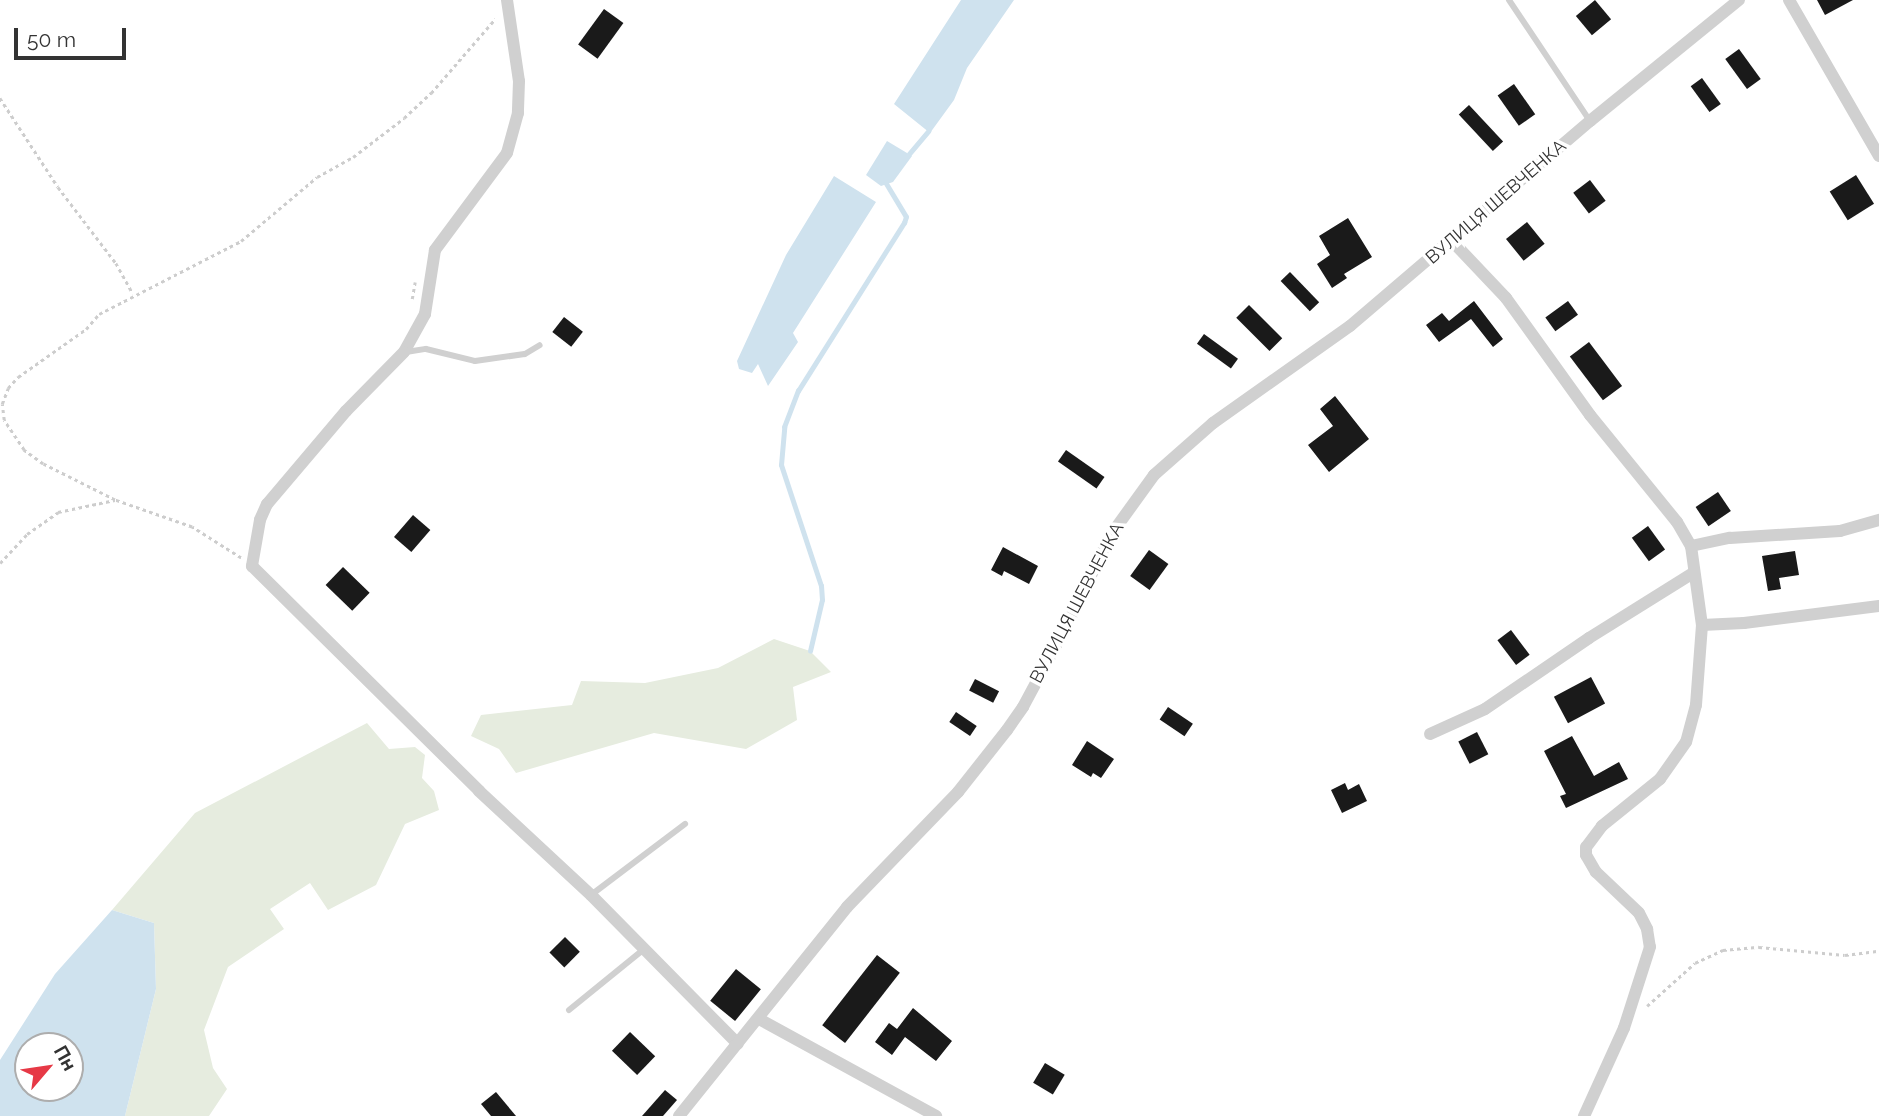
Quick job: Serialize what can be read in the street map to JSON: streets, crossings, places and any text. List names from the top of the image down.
{
  "streets": {
    "street": ["ВУЛИЦЯ ШЕВЧЕНКА"]
  },
  "scale_bar": "50 m",
  "north": "top right"
}
